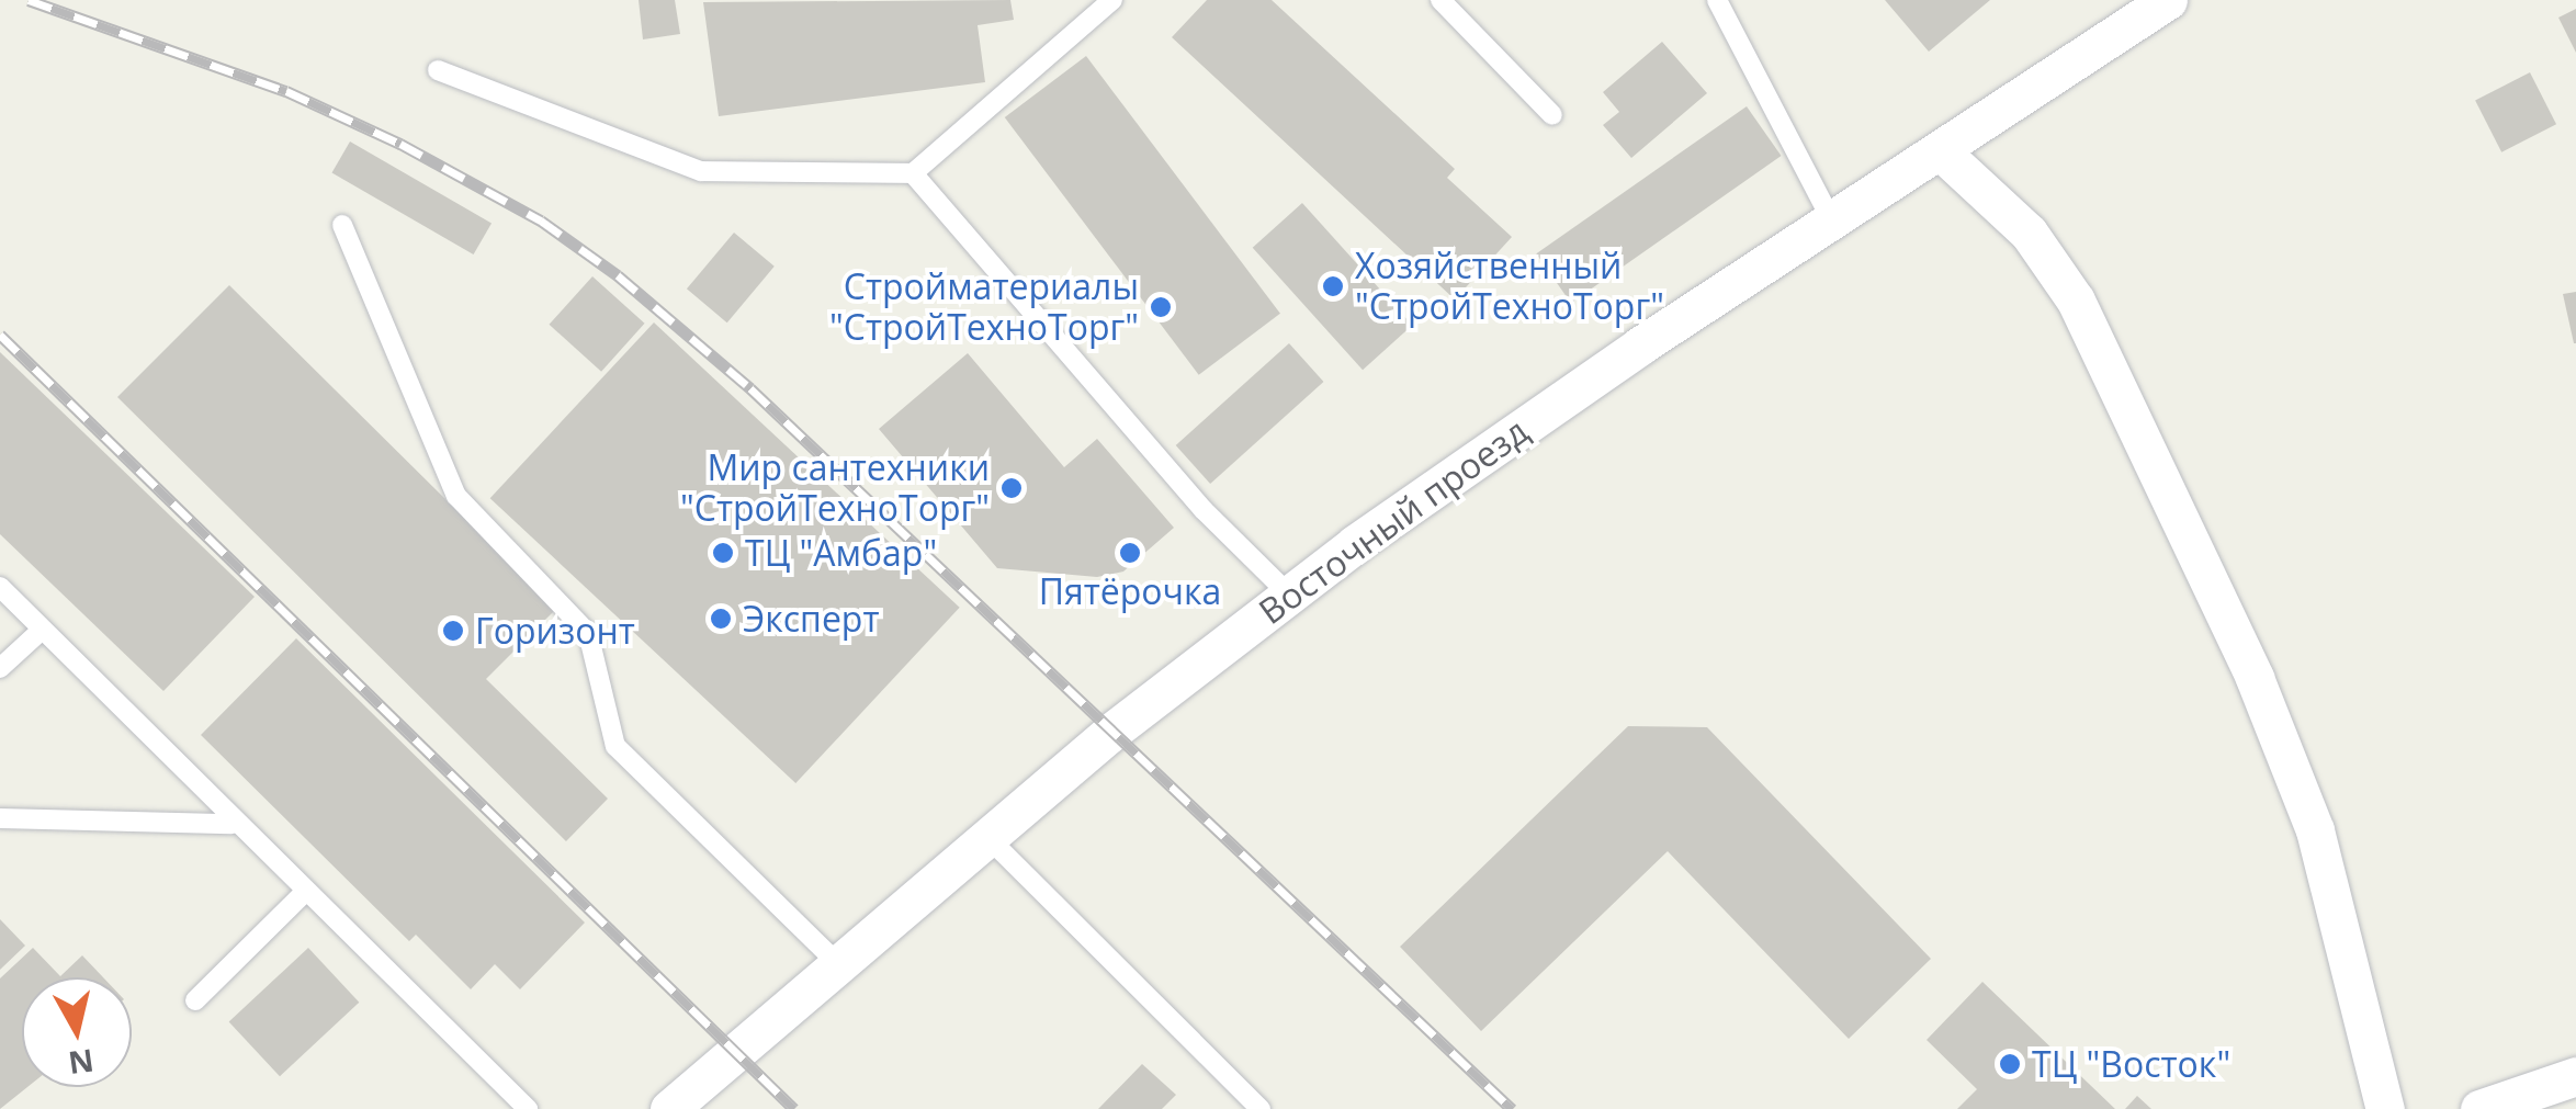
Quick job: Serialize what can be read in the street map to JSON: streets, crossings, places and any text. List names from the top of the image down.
{
  "streets": {
    "street": ["Восточный проезд"]
  },
  "places": [
    "Хозяйственный \"СтройТехноТорг\"",
    "Стройматериалы \"СтройТехноТорг\"",
    "Мир сантехники \"СтройТехноТорг\"",
    "ТЦ \"Амбар\"",
    "Пятёрочка",
    "Эксперт",
    "Горизонт",
    "ТЦ \"Восток\""
  ],
  "north": "bottom"
}
